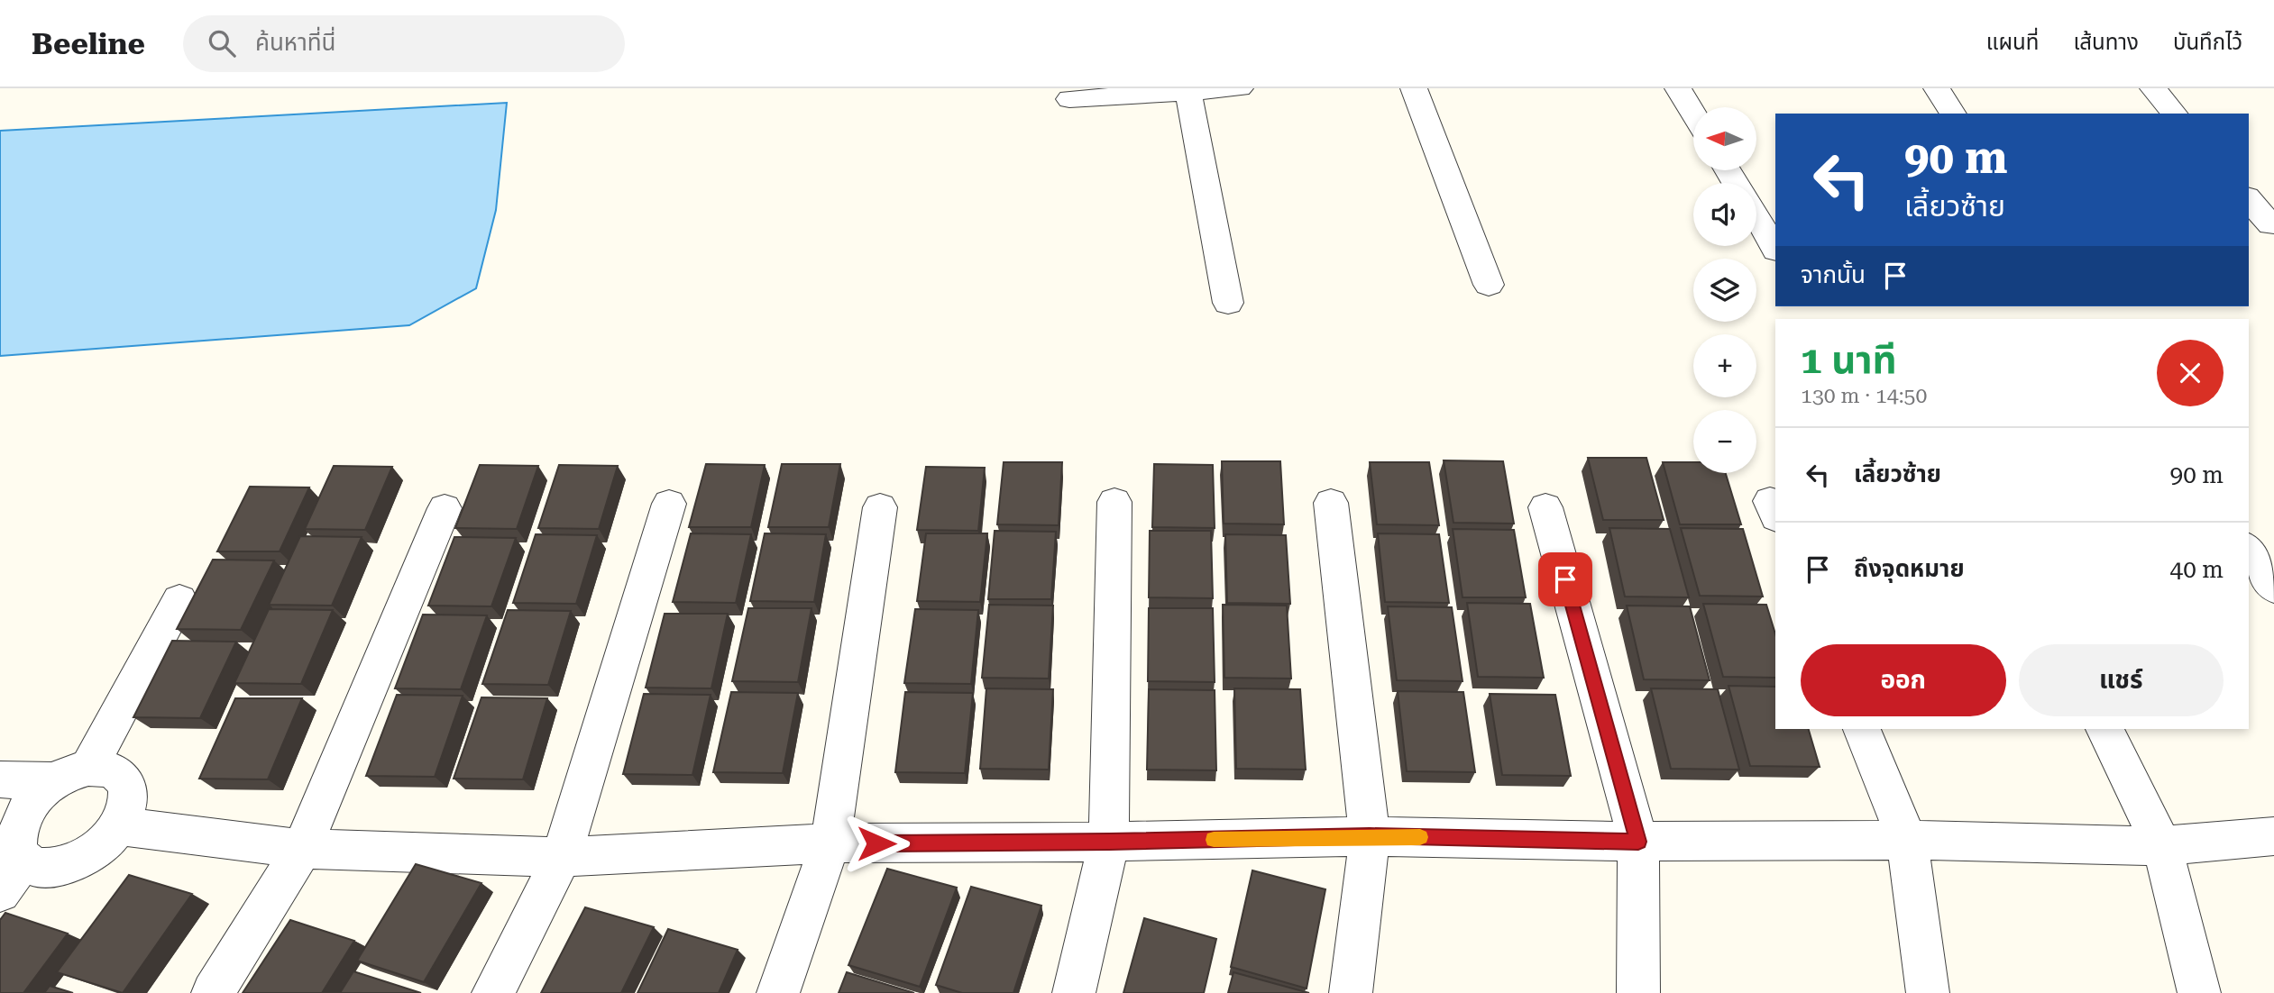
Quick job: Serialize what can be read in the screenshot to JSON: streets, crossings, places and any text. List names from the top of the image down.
{
  "north": "left",
  "page": {
    "header": "Beeline",
    "search": "ค้นหาที่นี่",
    "nav": ["แผนที่", "เส้นทาง", "บันทึกไว้"],
    "map_buttons": ["+", "−"],
    "turn": ["90 m", "เลี้ยวซ้าย"],
    "then": "จากนั้น",
    "heading": ["1 นาที", "130 m · 14:50"],
    "list": [
      {
        "name": "เลี้ยวซ้าย",
        "value": "90 m"
      },
      {
        "name": "ถึงจุดหมาย",
        "value": "40 m"
      }
    ],
    "buttons": ["ออก", "แชร์"]
  }
}
